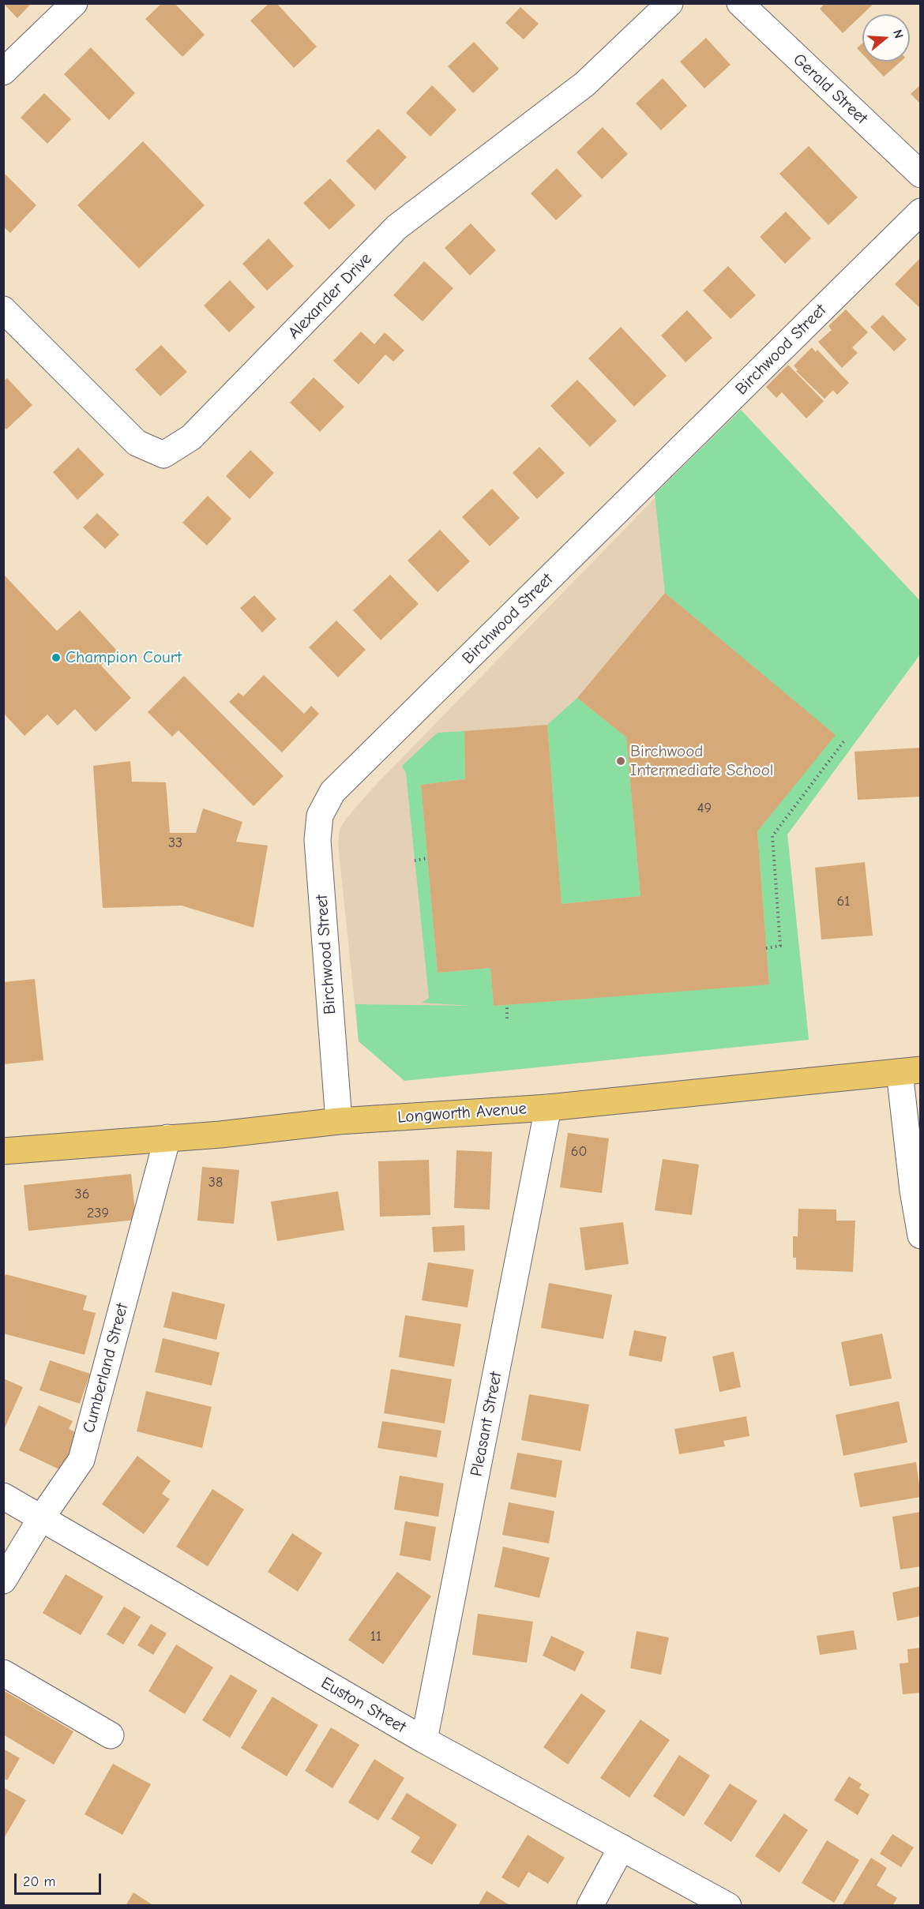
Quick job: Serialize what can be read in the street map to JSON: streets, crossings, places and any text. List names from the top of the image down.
{
  "streets": {
    "main road": ["Longworth Avenue"],
    "street": [
      "Gerald Street",
      "Alexander Drive",
      "Birchwood Street",
      "Cumberland Street",
      "Pleasant Street",
      "Euston Street"
    ]
  },
  "crossings": [
    ["Birchwood Street", "Longworth Avenue"],
    ["Longworth Avenue", "Cumberland Street"],
    ["Longworth Avenue", "Pleasant Street"],
    ["Cumberland Street", "Euston Street"],
    ["Pleasant Street", "Euston Street"]
  ],
  "places": ["Champion Court", "Birchwood Intermediate School"],
  "house_numbers": [
    "49",
    "33",
    "61",
    "60",
    "38",
    "36",
    "239",
    "11"
  ],
  "scale_bar": "20 m",
  "north": "right"
}
